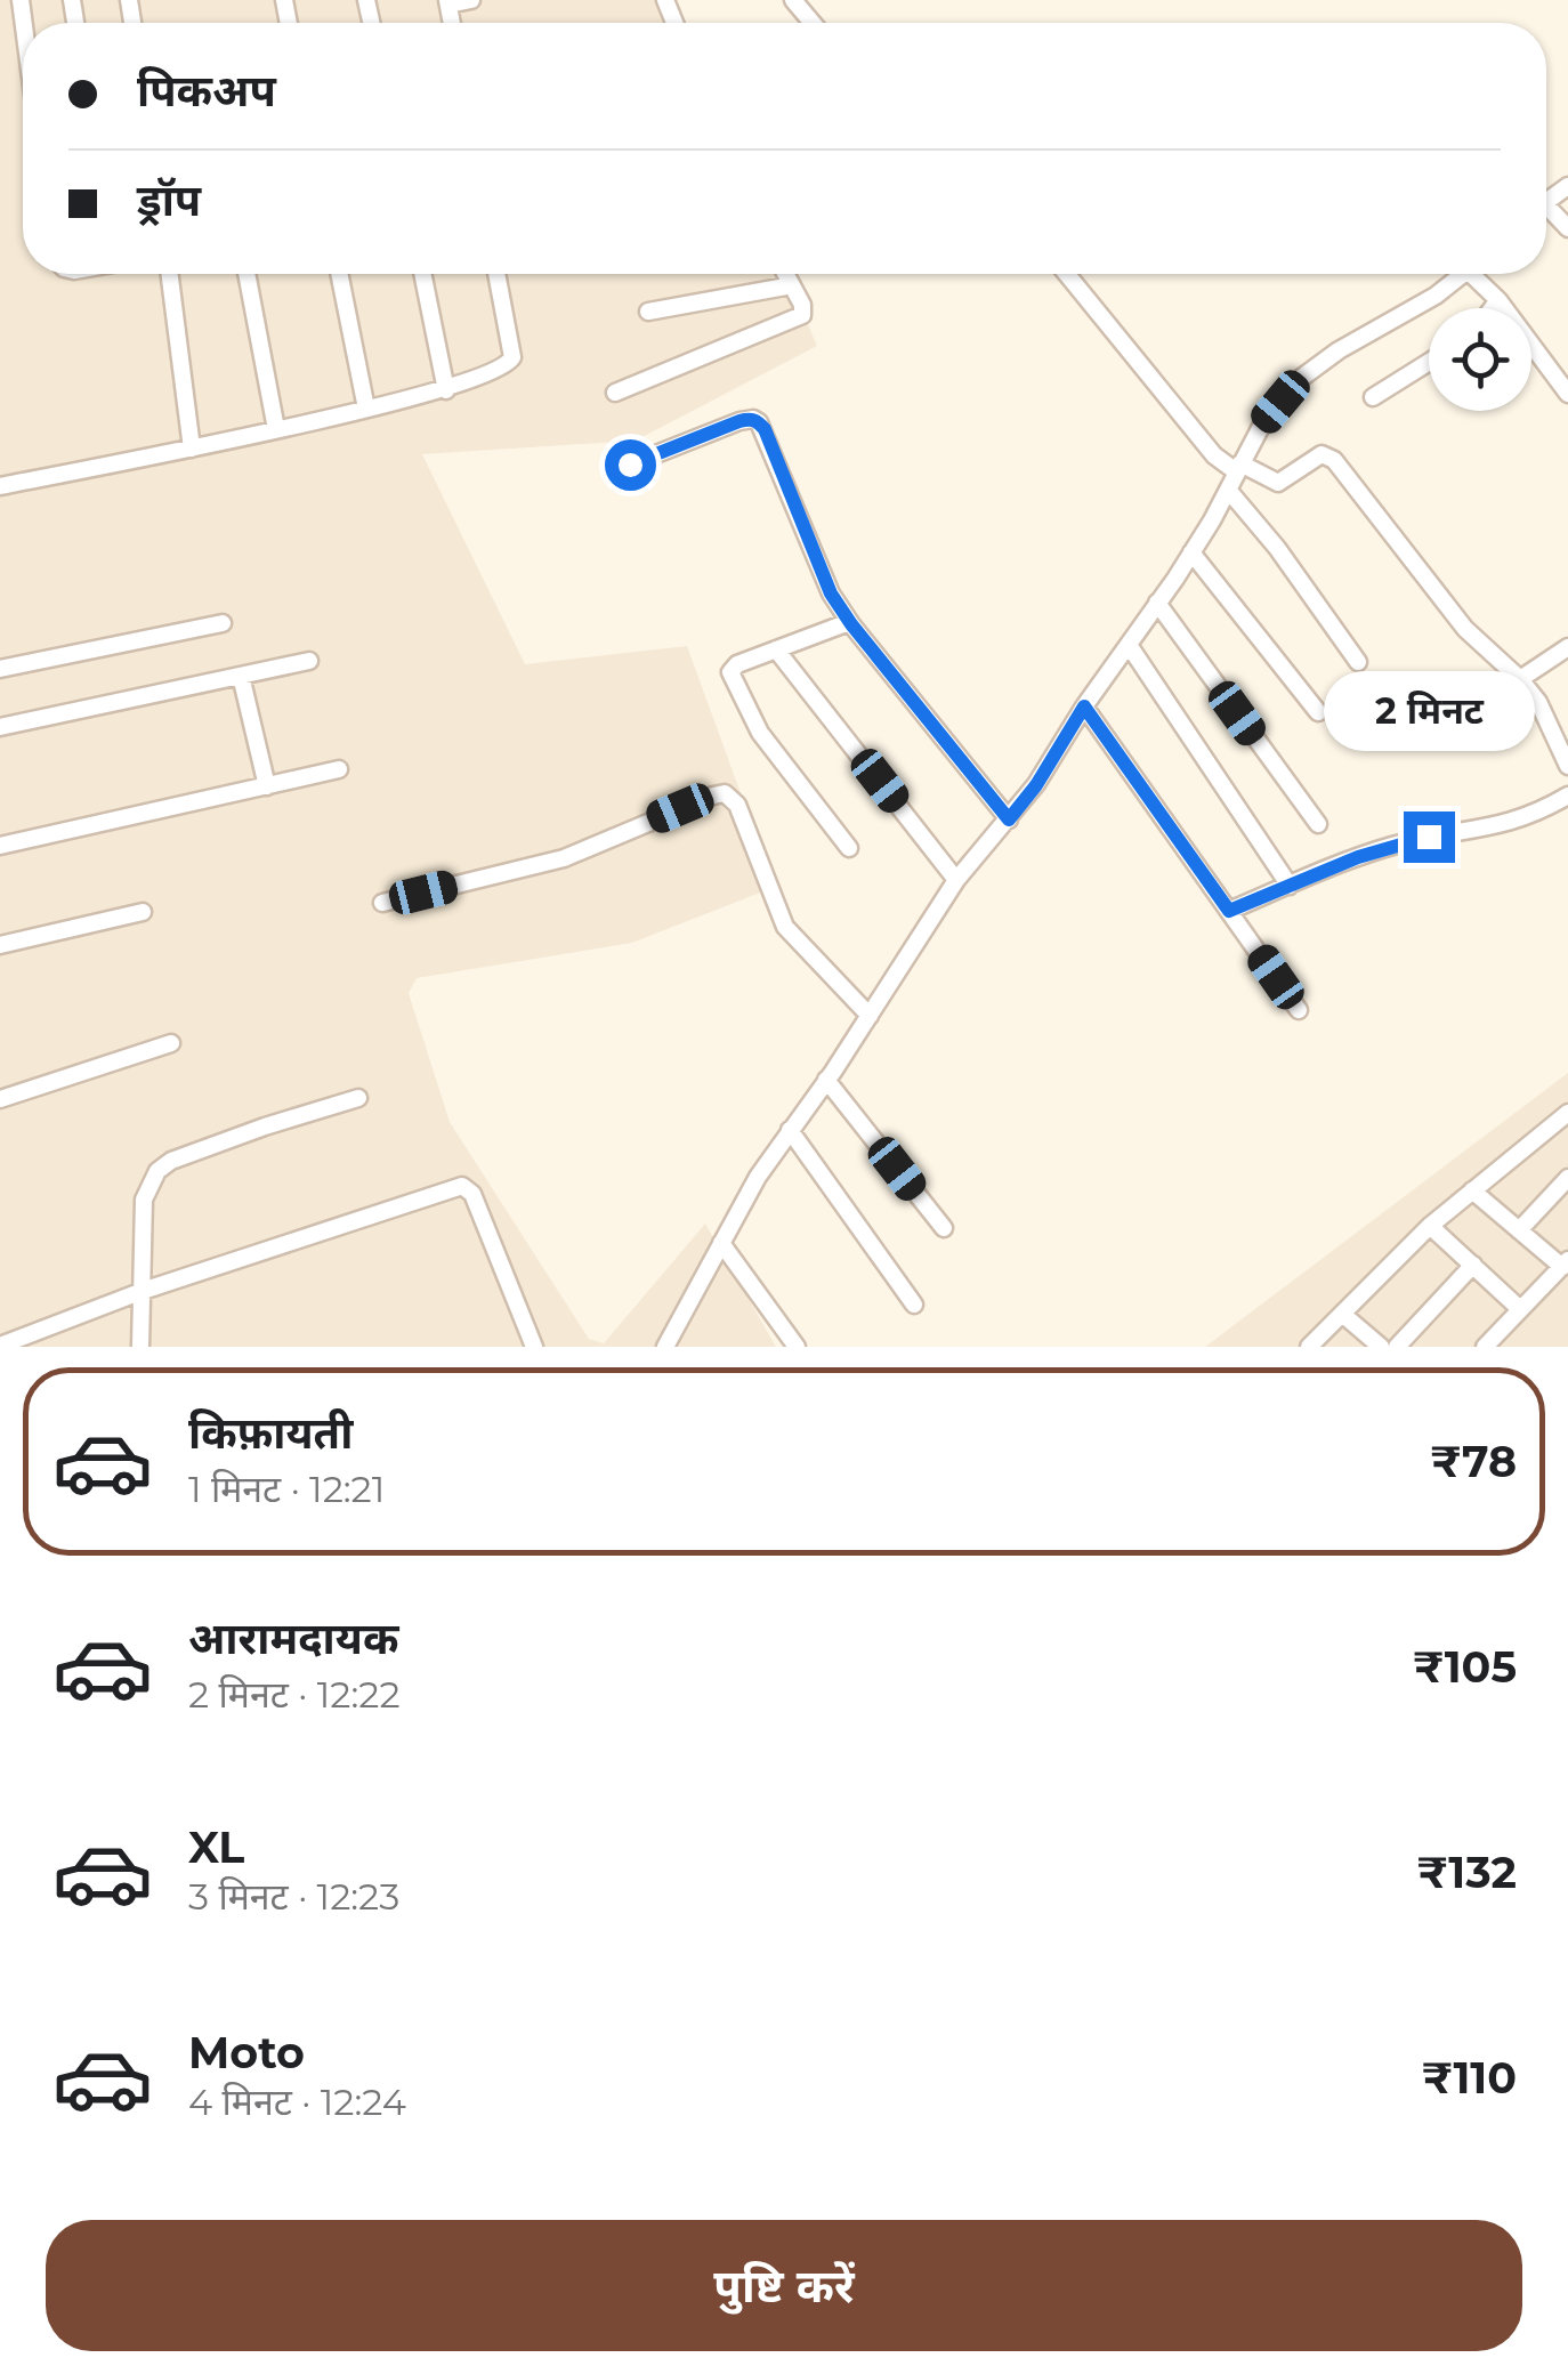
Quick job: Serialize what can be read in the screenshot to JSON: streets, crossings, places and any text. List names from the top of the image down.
{
  "page": {
    "banner": ["पिकअप", "ड्रॉप"],
    "bubble": "2 मिनट",
    "list": [
      {
        "name": "किफ़ायती",
        "note": "1 मिनट · 12:21",
        "value": "₹78"
      },
      {
        "name": "आरामदायक",
        "note": "2 मिनट · 12:22",
        "value": "₹105"
      },
      {
        "name": "XL",
        "note": "3 मिनट · 12:23",
        "value": "₹132"
      },
      {
        "name": "Moto",
        "note": "4 मिनट · 12:24",
        "value": "₹110"
      }
    ],
    "buttons": "पुष्टि करें"
  }
}
